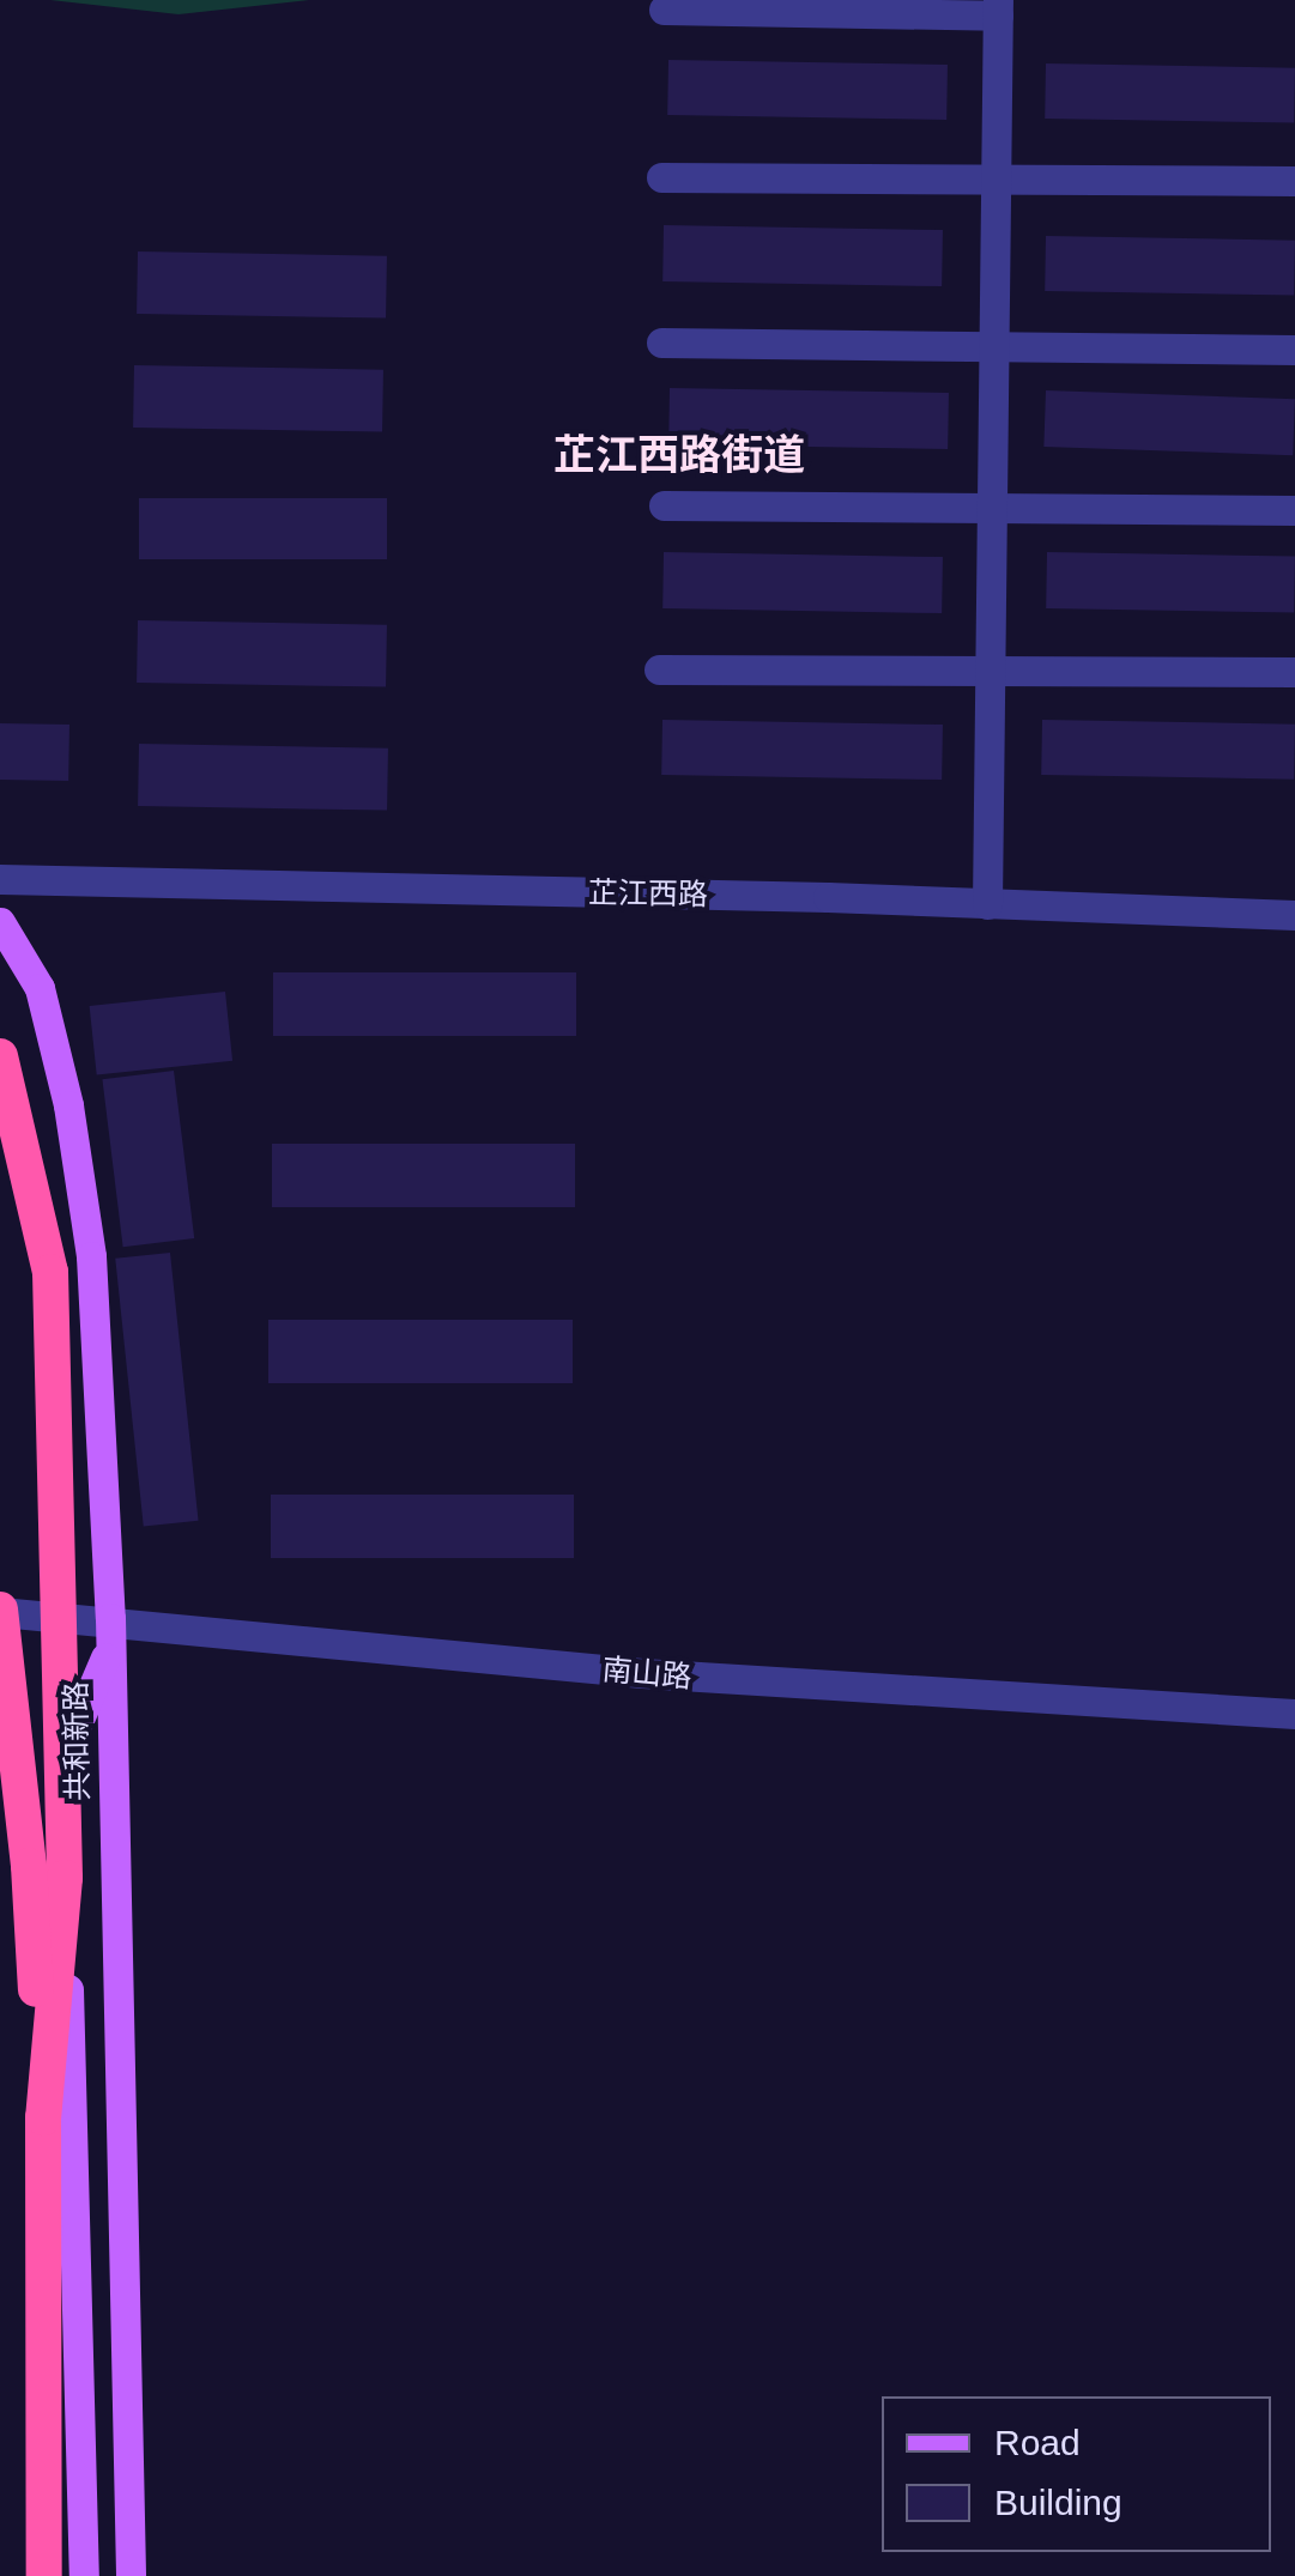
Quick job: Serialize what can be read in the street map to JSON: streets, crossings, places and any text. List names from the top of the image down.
{
  "streets": {
    "main road": ["共和新路"],
    "street": ["芷江西路", "南山路"]
  },
  "crossings": [
    ["南山路", "共和新路"]
  ],
  "districts": ["芷江西路街道"],
  "legend": ["Road", "Building"]
}
